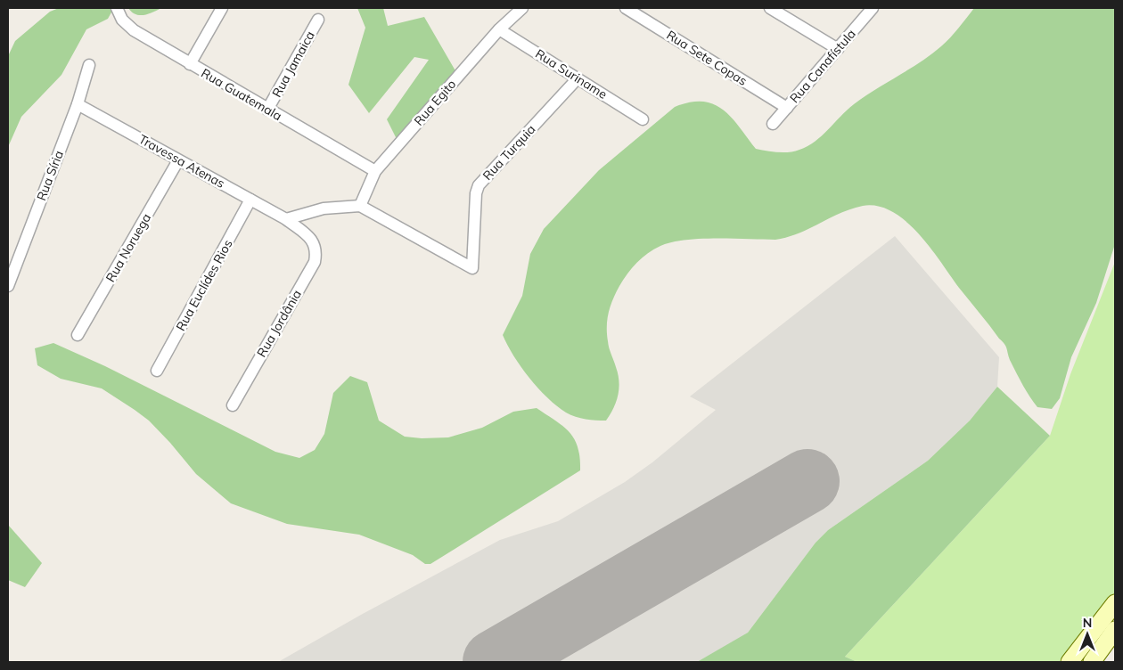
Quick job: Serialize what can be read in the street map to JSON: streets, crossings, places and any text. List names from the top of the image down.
{
  "streets": {
    "street": [
      "Rua Sete Copas",
      "Rua Jamaica",
      "Rua Canafístula",
      "Rua Suriname",
      "Rua Guatemala",
      "Rua Egito",
      "Rua Turquia",
      "Travessa Atenas",
      "Rua Síria",
      "Rua Noruega",
      "Rua Euclídes Rios",
      "Rua Jordânia"
    ]
  },
  "crossings": [
    ["Rua Sete Copas", "Rua Canafístula"],
    ["Rua Jamaica", "Rua Guatemala"],
    ["Rua Suriname", "Rua Egito"],
    ["Rua Suriname", "Rua Turquia"],
    ["Rua Guatemala", "Rua Egito"],
    ["Rua Egito", "Rua Turquia"],
    ["Travessa Atenas", "Rua Síria"],
    ["Travessa Atenas", "Rua Noruega"],
    ["Travessa Atenas", "Rua Euclídes Rios"],
    ["Travessa Atenas", "Rua Jordânia"]
  ],
  "north": "top"
}
